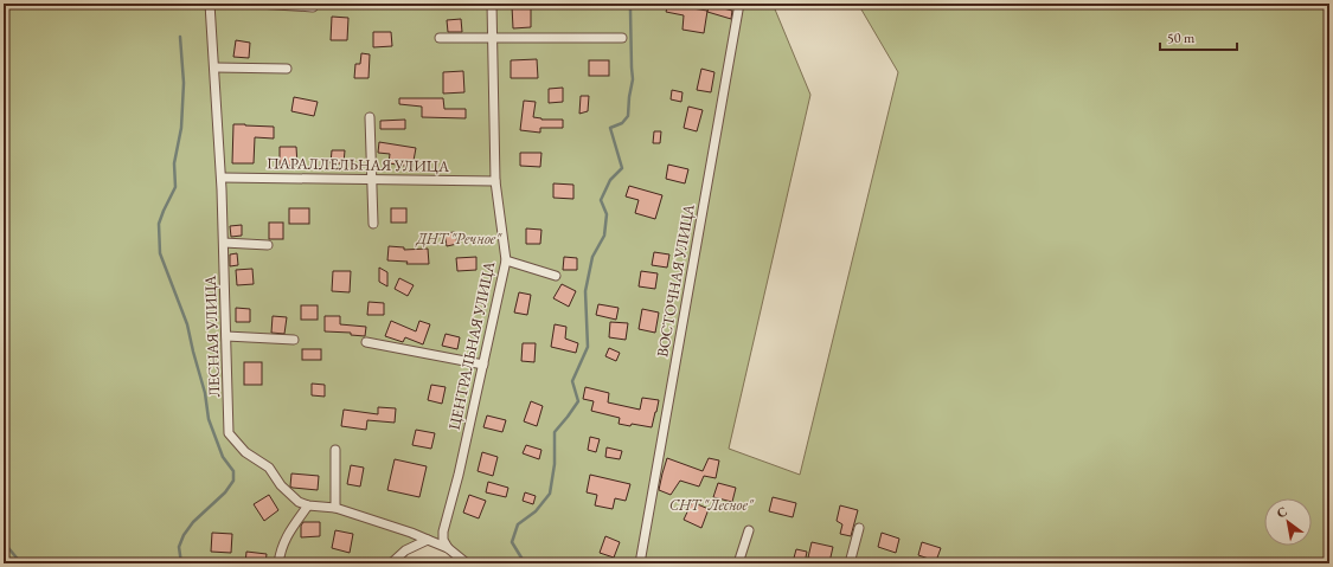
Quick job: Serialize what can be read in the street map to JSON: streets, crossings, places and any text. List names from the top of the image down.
{
  "streets": {
    "street": [
      "ПАРАЛЛЕЛЬНАЯ УЛИЦА",
      "ВОСТОЧНАЯ УЛИЦА",
      "ЛЕСНАЯ УЛИЦА",
      "ЦЕНТРАЛЬНАЯ УЛИЦА"
    ]
  },
  "crossings": [
    ["ПАРАЛЛЕЛЬНАЯ УЛИЦА", "ЛЕСНАЯ УЛИЦА"],
    ["ПАРАЛЛЕЛЬНАЯ УЛИЦА", "ЦЕНТРАЛЬНАЯ УЛИЦА"],
    ["ЛЕСНАЯ УЛИЦА", "ЦЕНТРАЛЬНАЯ УЛИЦА"]
  ],
  "parks": ["ДНТ \"Речное\"", "СНТ \"Лесное\""],
  "scale_bar": "50 m",
  "north": "top left"
}
